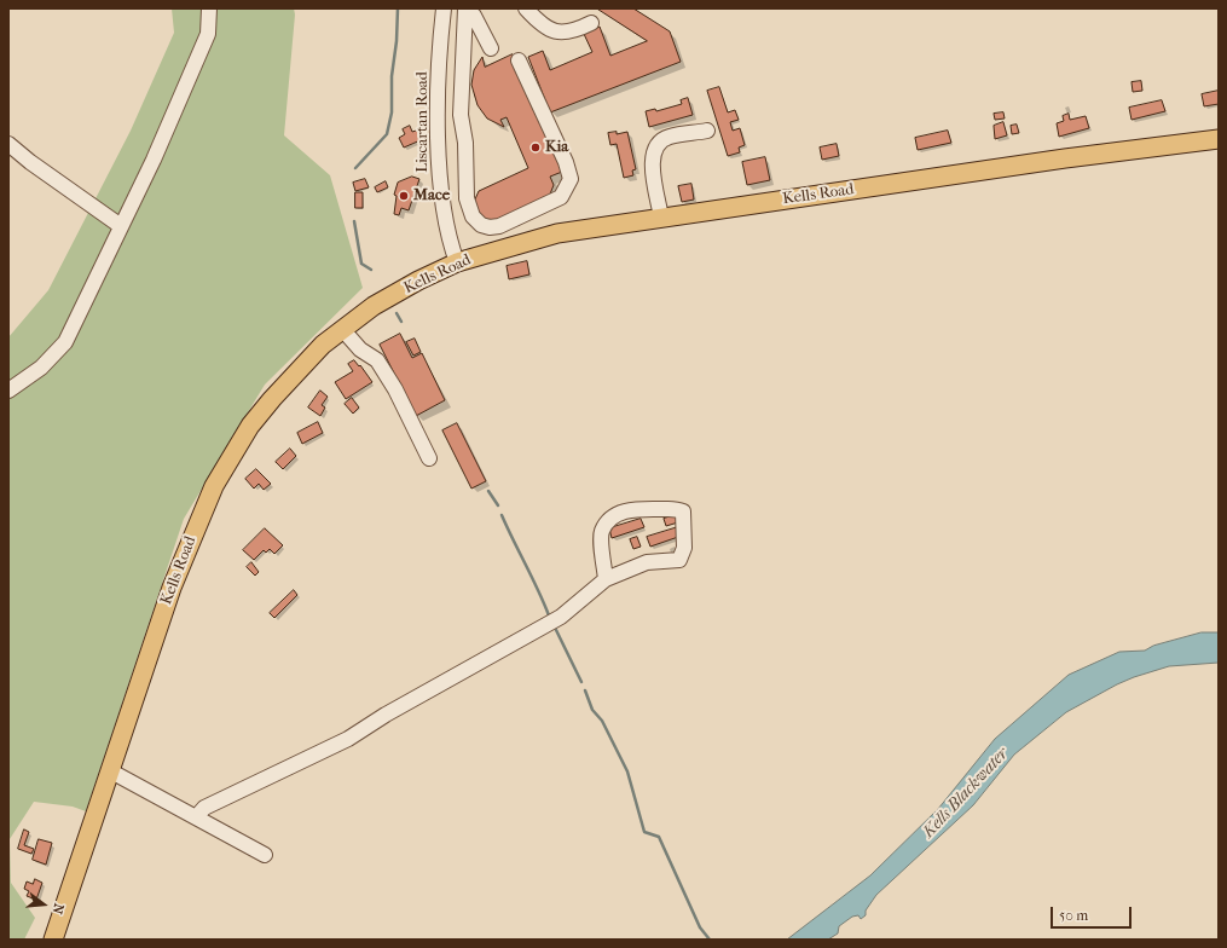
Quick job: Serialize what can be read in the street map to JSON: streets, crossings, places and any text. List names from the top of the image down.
{
  "streets": {
    "main road": ["Kells Road"],
    "street": ["Liscartan Road"]
  },
  "crossings": [
    ["Liscartan Road", "Kells Road"]
  ],
  "water": ["Kells Blackwater"],
  "places": ["Kia", "Mace"],
  "scale_bar": "50 m",
  "north": "right"
}
